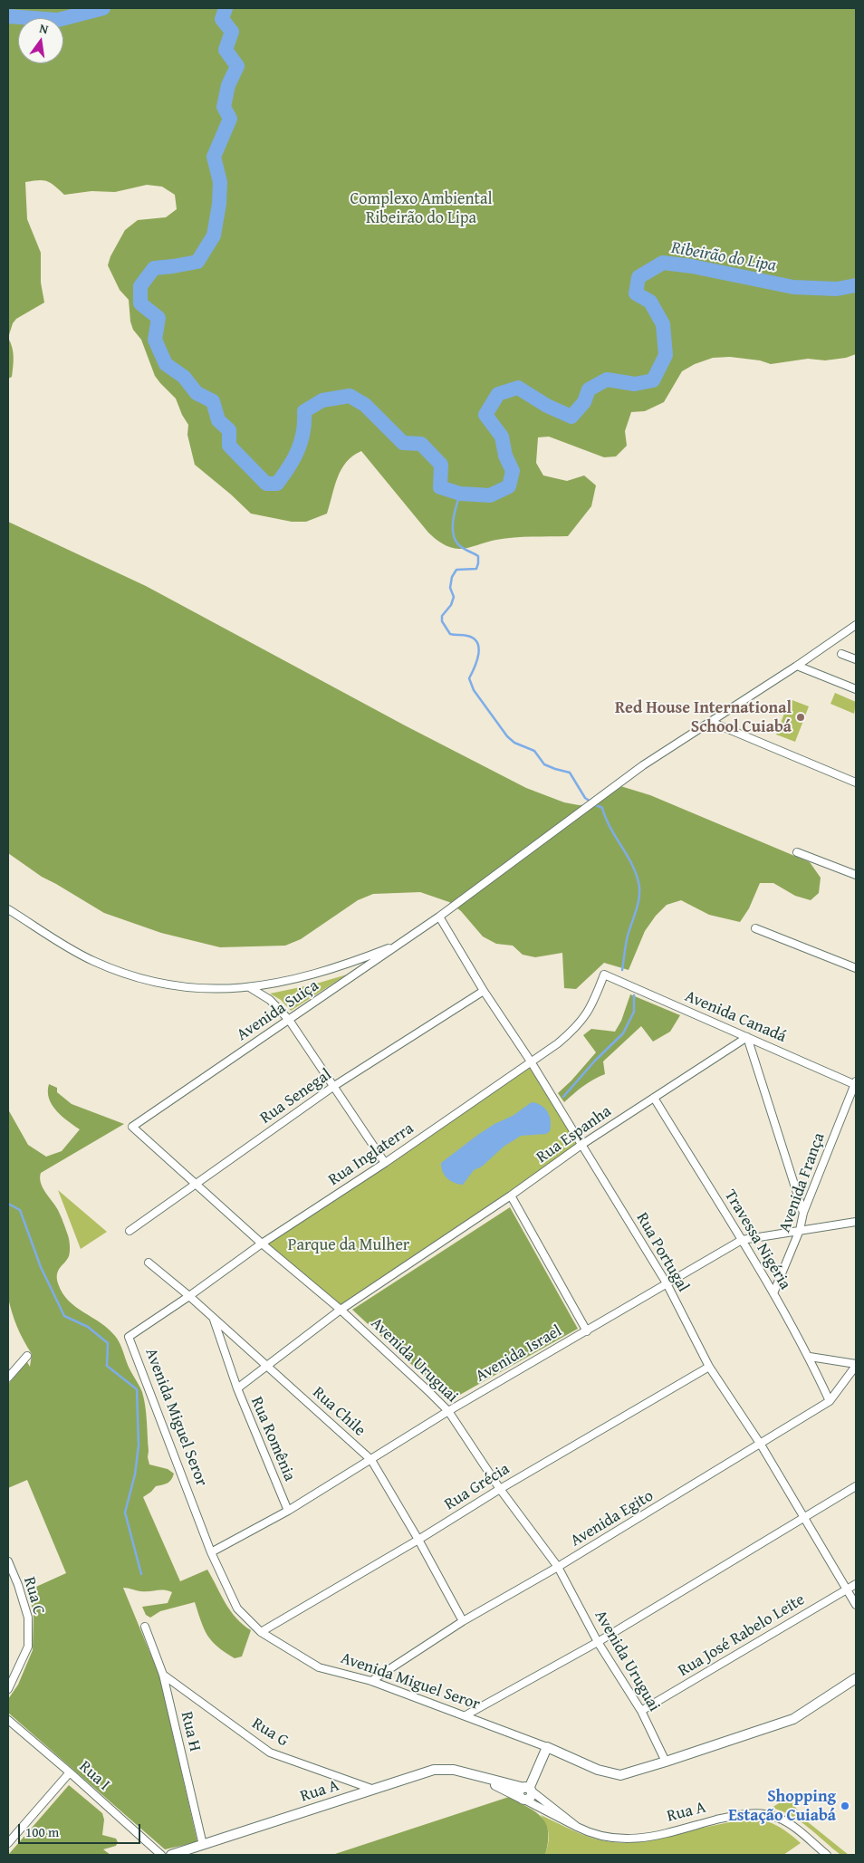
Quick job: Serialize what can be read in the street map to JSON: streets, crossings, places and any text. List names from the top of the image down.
{
  "streets": {
    "street": [
      "Avenida Suiça",
      "Avenida Canadá",
      "Rua Senegal",
      "Rua Espanha",
      "Rua Inglaterra",
      "Avenida França",
      "Travessa Nigéria",
      "Rua Portugal",
      "Avenida Israel",
      "Avenida Uruguai",
      "Rua Chile",
      "Avenida Miguel Seror",
      "Rua Romênia",
      "Rua Grécia",
      "Avenida Egito",
      "Rua C",
      "Rua José Rabelo Leite",
      "Rua H",
      "Rua G",
      "Rua I",
      "Rua A"
    ]
  },
  "crossings": [
    ["Avenida Suiça", "Rua Portugal"],
    ["Avenida Suiça", "Avenida Uruguai"],
    ["Avenida Canadá", "Rua Espanha"],
    ["Avenida Canadá", "Rua Inglaterra"],
    ["Avenida Canadá", "Avenida França"],
    ["Rua Senegal", "Rua Portugal"],
    ["Rua Senegal", "Avenida Uruguai"],
    ["Rua Espanha", "Travessa Nigéria"],
    ["Rua Espanha", "Rua Portugal"],
    ["Rua Espanha", "Avenida Uruguai"],
    ["Rua Espanha", "Rua Chile"],
    ["Rua Espanha", "Rua Romênia"],
    ["Rua Inglaterra", "Rua Portugal"],
    ["Rua Inglaterra", "Avenida Uruguai"],
    ["Rua Inglaterra", "Rua Chile"],
    ["Rua Inglaterra", "Avenida Miguel Seror"],
    ["Avenida França", "Travessa Nigéria"],
    ["Avenida França", "Avenida Israel"],
    ["Travessa Nigéria", "Avenida Israel"],
    ["Travessa Nigéria", "Avenida Egito"],
    ["Rua Portugal", "Avenida Israel"],
    ["Rua Portugal", "Rua Grécia"],
    ["Rua Portugal", "Avenida Egito"],
    ["Rua Portugal", "Rua José Rabelo Leite"],
    ["Avenida Israel", "Avenida Uruguai"],
    ["Avenida Israel", "Rua Chile"],
    ["Avenida Israel", "Avenida Miguel Seror"],
    ["Avenida Israel", "Rua Romênia"],
    ["Avenida Uruguai", "Avenida Miguel Seror"],
    ["Avenida Uruguai", "Rua Grécia"],
    ["Avenida Uruguai", "Avenida Egito"],
    ["Avenida Uruguai", "Rua José Rabelo Leite"],
    ["Rua Chile", "Rua Romênia"],
    ["Rua Chile", "Rua Grécia"],
    ["Rua Chile", "Avenida Egito"],
    ["Avenida Miguel Seror", "Rua Grécia"],
    ["Avenida Miguel Seror", "Avenida Egito"],
    ["Rua H", "Rua G"],
    ["Rua H", "Rua A"],
    ["Rua G", "Rua A"]
  ],
  "water": ["Ribeirão do Lipa"],
  "parks": ["Complexo Ambiental Ribeirão do Lipa", "Parque da Mulher"],
  "places": ["Red House International School Cuiabá", "Shopping Estação Cuiabá"],
  "scale_bar": "100 m",
  "north": "top"
}
